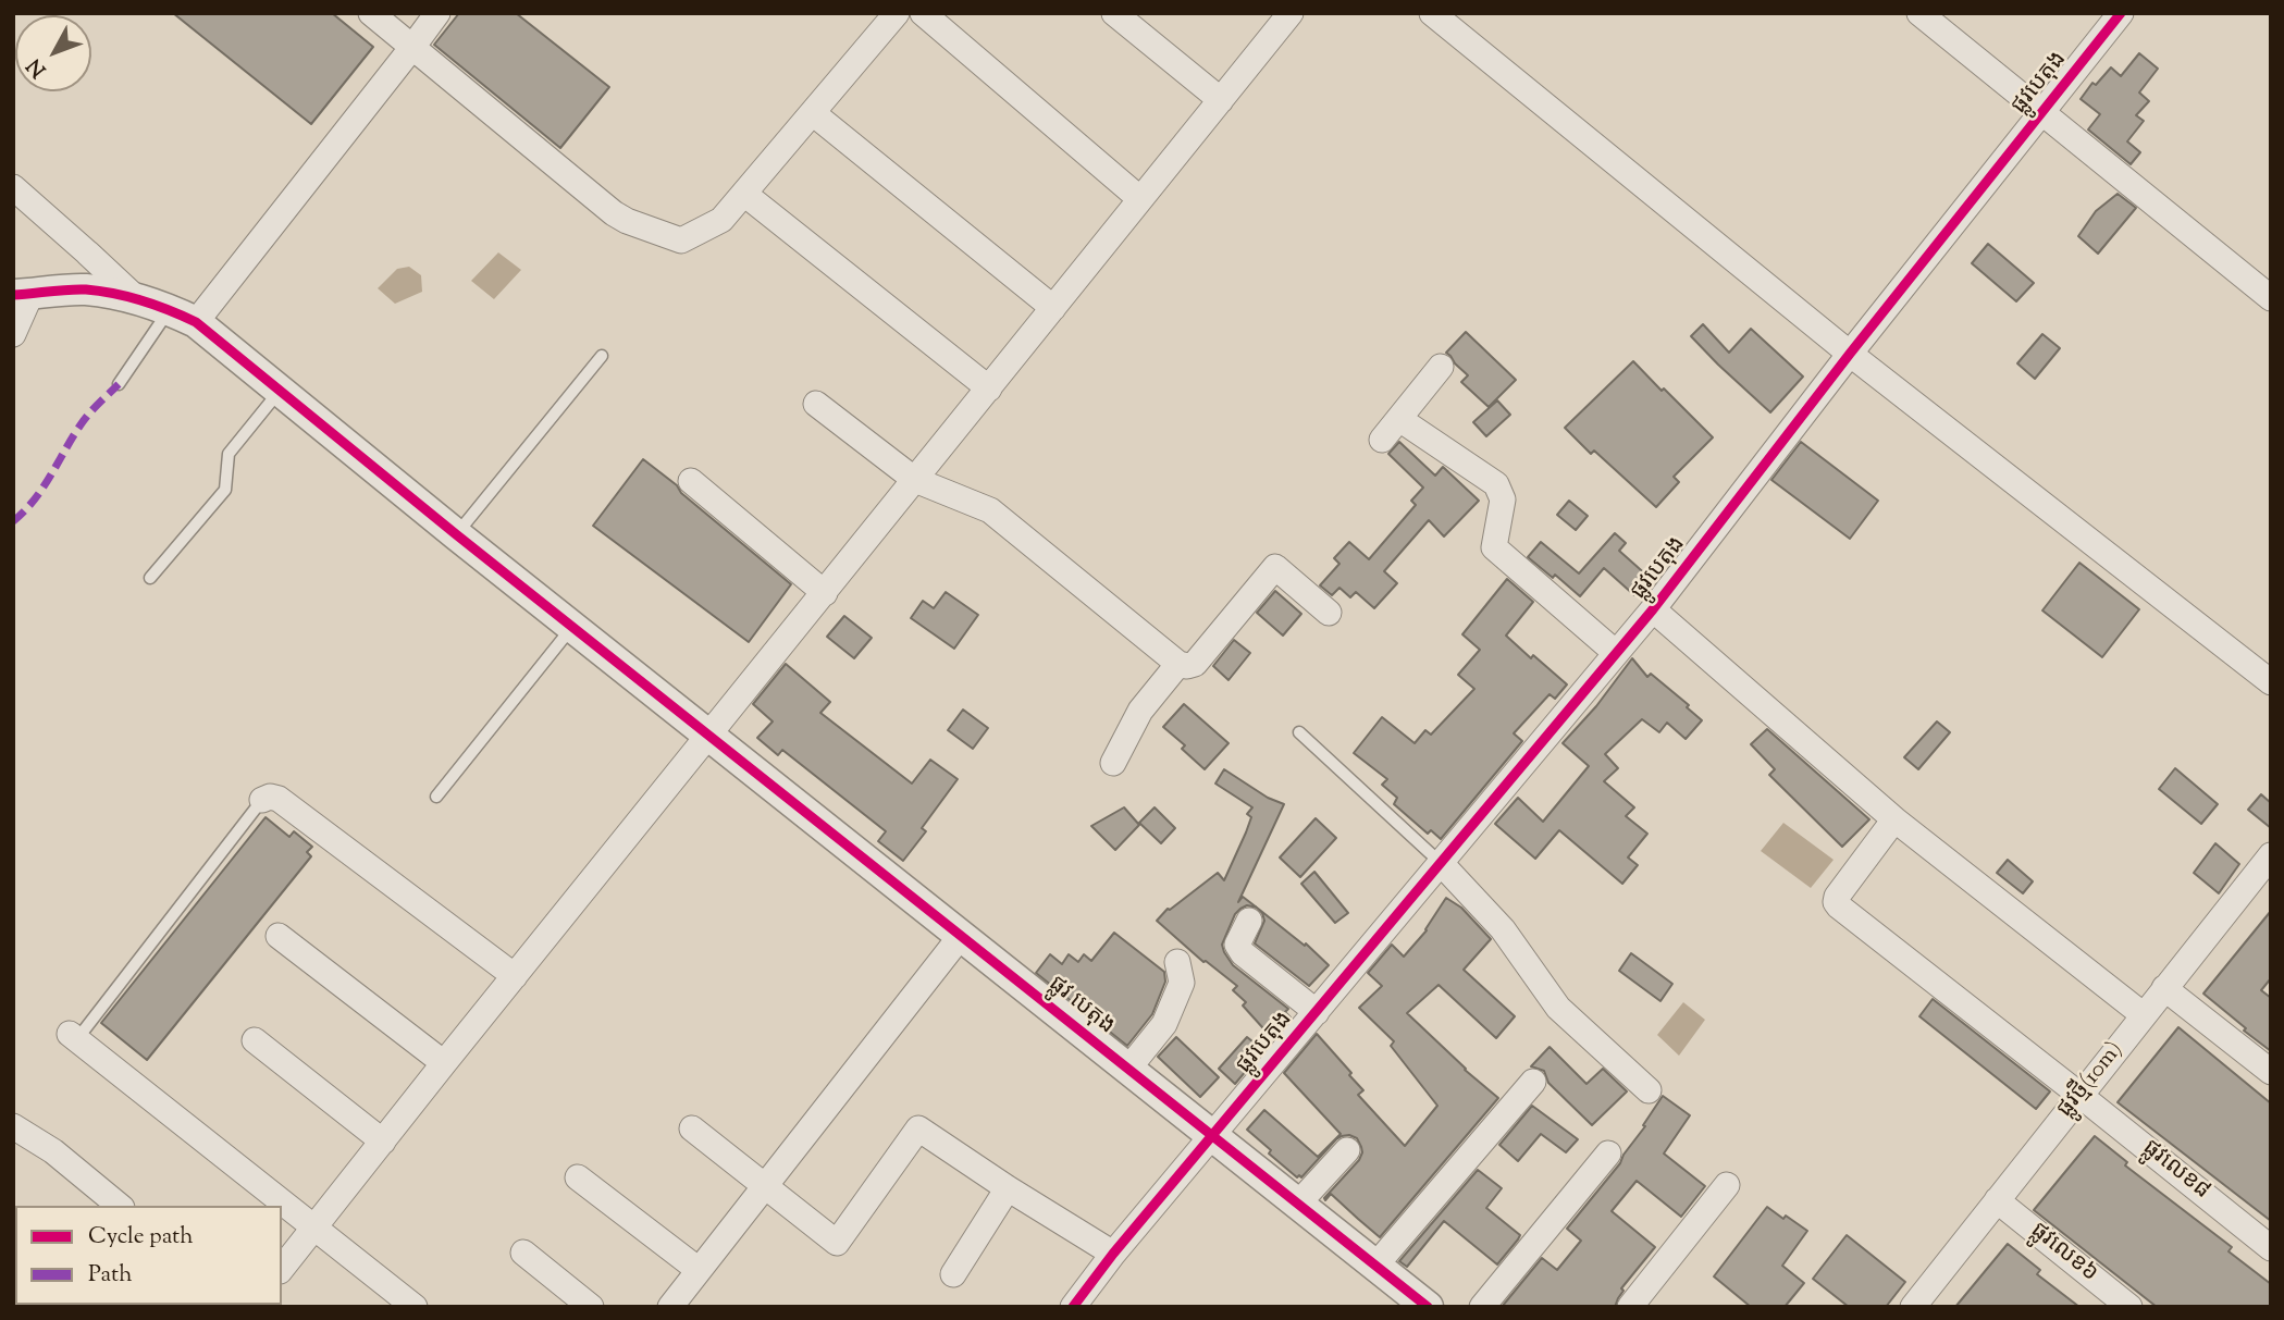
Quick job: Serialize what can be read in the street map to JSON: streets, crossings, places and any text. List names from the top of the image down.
{
  "streets": {
    "street": [
      "ផ្លូវបេតុង",
      "ផ្លូវ បេតុង",
      "ផ្លូវថ្មី(10m)",
      "ផ្លូវលេខ៨",
      "ផ្លូវលេខ៦"
    ]
  },
  "crossings": [
    ["ផ្លូវបេតុង", "ផ្លូវ បេតុង"],
    ["ផ្លូវថ្មី(10m)", "ផ្លូវលេខ៨"],
    ["ផ្លូវថ្មី(10m)", "ផ្លូវលេខ៦"]
  ],
  "legend": ["Cycle path", "Path"],
  "north": "bottom left"
}
